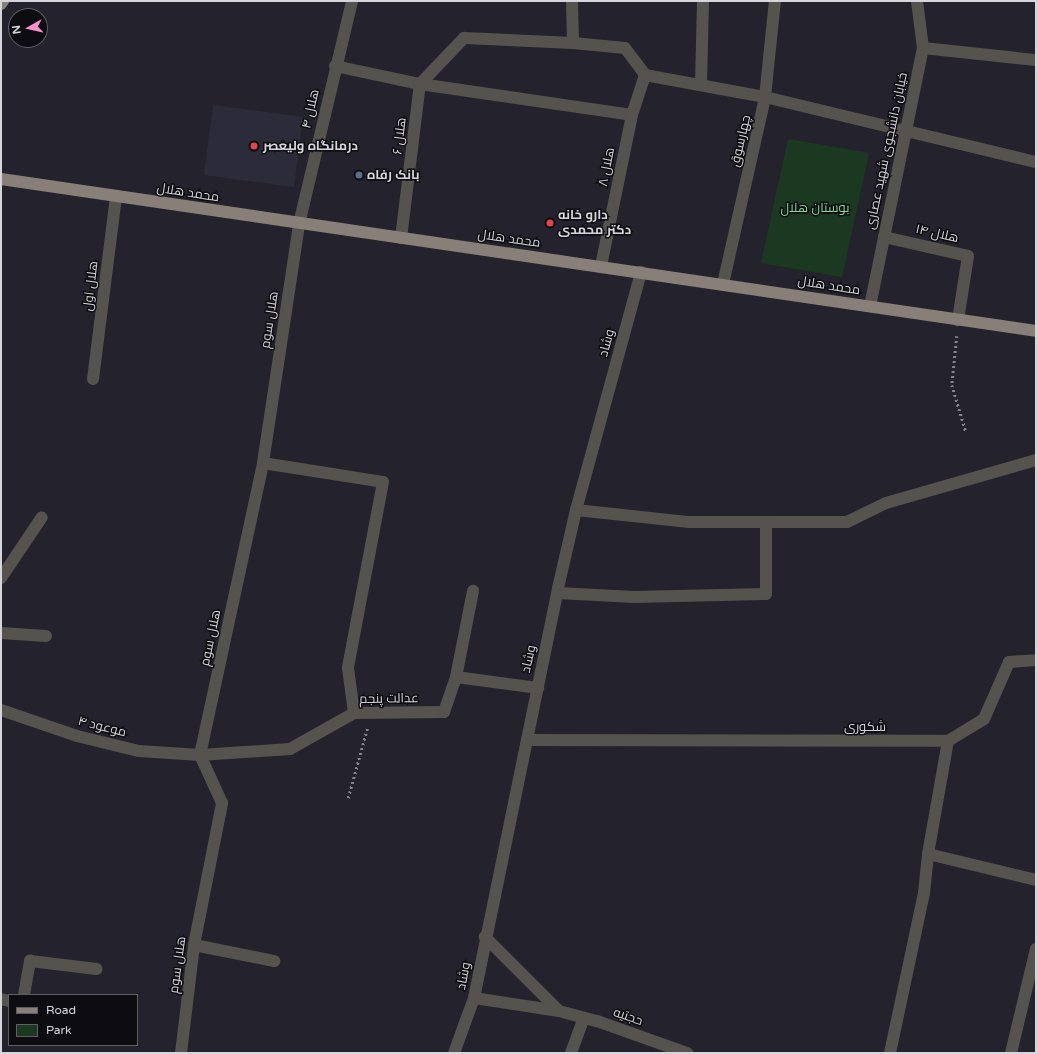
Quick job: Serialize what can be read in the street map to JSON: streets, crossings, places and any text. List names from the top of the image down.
{
  "streets": {
    "main road": ["محمد هلال"],
    "street": [
      "هلال ۴",
      "هلال ۶",
      "چهارسوق",
      "خیابان دانشجوی شهید عصاری",
      "هلال ۸",
      "هلال ۱۴",
      "هلال اول",
      "هلال سوم",
      "وشاد",
      "عدالت پنجم",
      "موعود ۴",
      "شکوری",
      "حجتیه"
    ]
  },
  "crossings": [
    ["هلال ۴", "محمد هلال"],
    ["هلال ۴", "هلال سوم"],
    ["هلال ۶", "محمد هلال"],
    ["چهارسوق", "محمد هلال"],
    ["خیابان دانشجوی شهید عصاری", "محمد هلال"],
    ["خیابان دانشجوی شهید عصاری", "هلال ۱۴"],
    ["هلال ۸", "محمد هلال"],
    ["محمد هلال", "هلال ۱۴"],
    ["محمد هلال", "هلال اول"],
    ["محمد هلال", "هلال سوم"],
    ["محمد هلال", "وشاد"],
    ["هلال سوم", "عدالت پنجم"],
    ["هلال سوم", "موعود ۴"],
    ["وشاد", "شکوری"],
    ["وشاد", "حجتیه"],
    ["عدالت پنجم", "موعود ۴"]
  ],
  "parks": ["بوستان هلال"],
  "places": ["درمانگاه ولیعصر", "بانک رفاه", "دارو خانه دکتر محمدی"],
  "legend": ["Road", "Park"],
  "north": "left"
}
